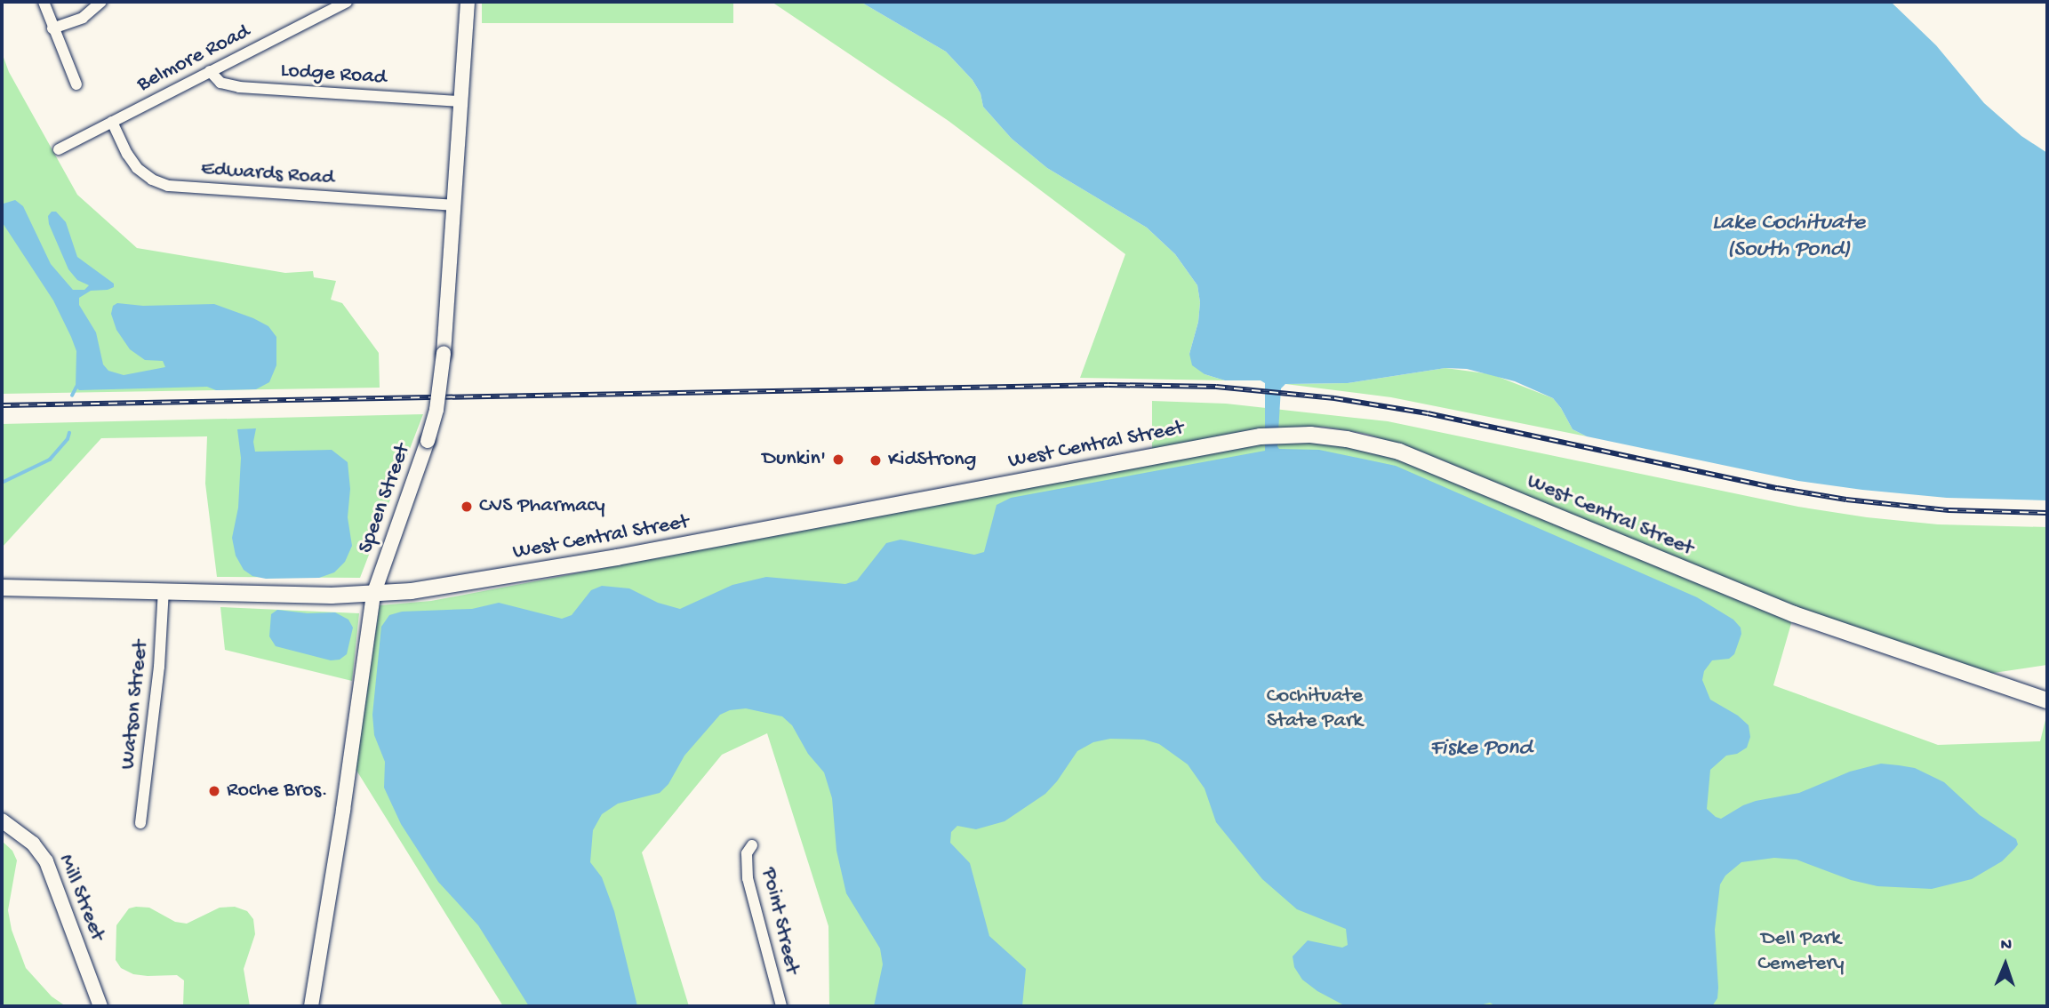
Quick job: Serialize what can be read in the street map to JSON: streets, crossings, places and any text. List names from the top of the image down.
{
  "streets": {
    "main road": ["West Central Street"],
    "street": [
      "Belmore Road",
      "Lodge Road",
      "Edwards Road",
      "Speen Street",
      "Watson Street",
      "Mill Street",
      "Point Street"
    ]
  },
  "crossings": [
    ["Belmore Road", "Lodge Road"],
    ["Belmore Road", "Edwards Road"],
    ["Lodge Road", "Speen Street"],
    ["Edwards Road", "Speen Street"],
    ["West Central Street", "Speen Street"],
    ["West Central Street", "Watson Street"]
  ],
  "water": ["Lake Cochituate (South Pond)", "Fiske Pond"],
  "parks": ["Cochituate State Park", "Dell Park Cemetery"],
  "places": [
    "Dunkin'",
    "KidStrong",
    "CVS Pharmacy",
    "Roche Bros."
  ],
  "north": "top"
}
